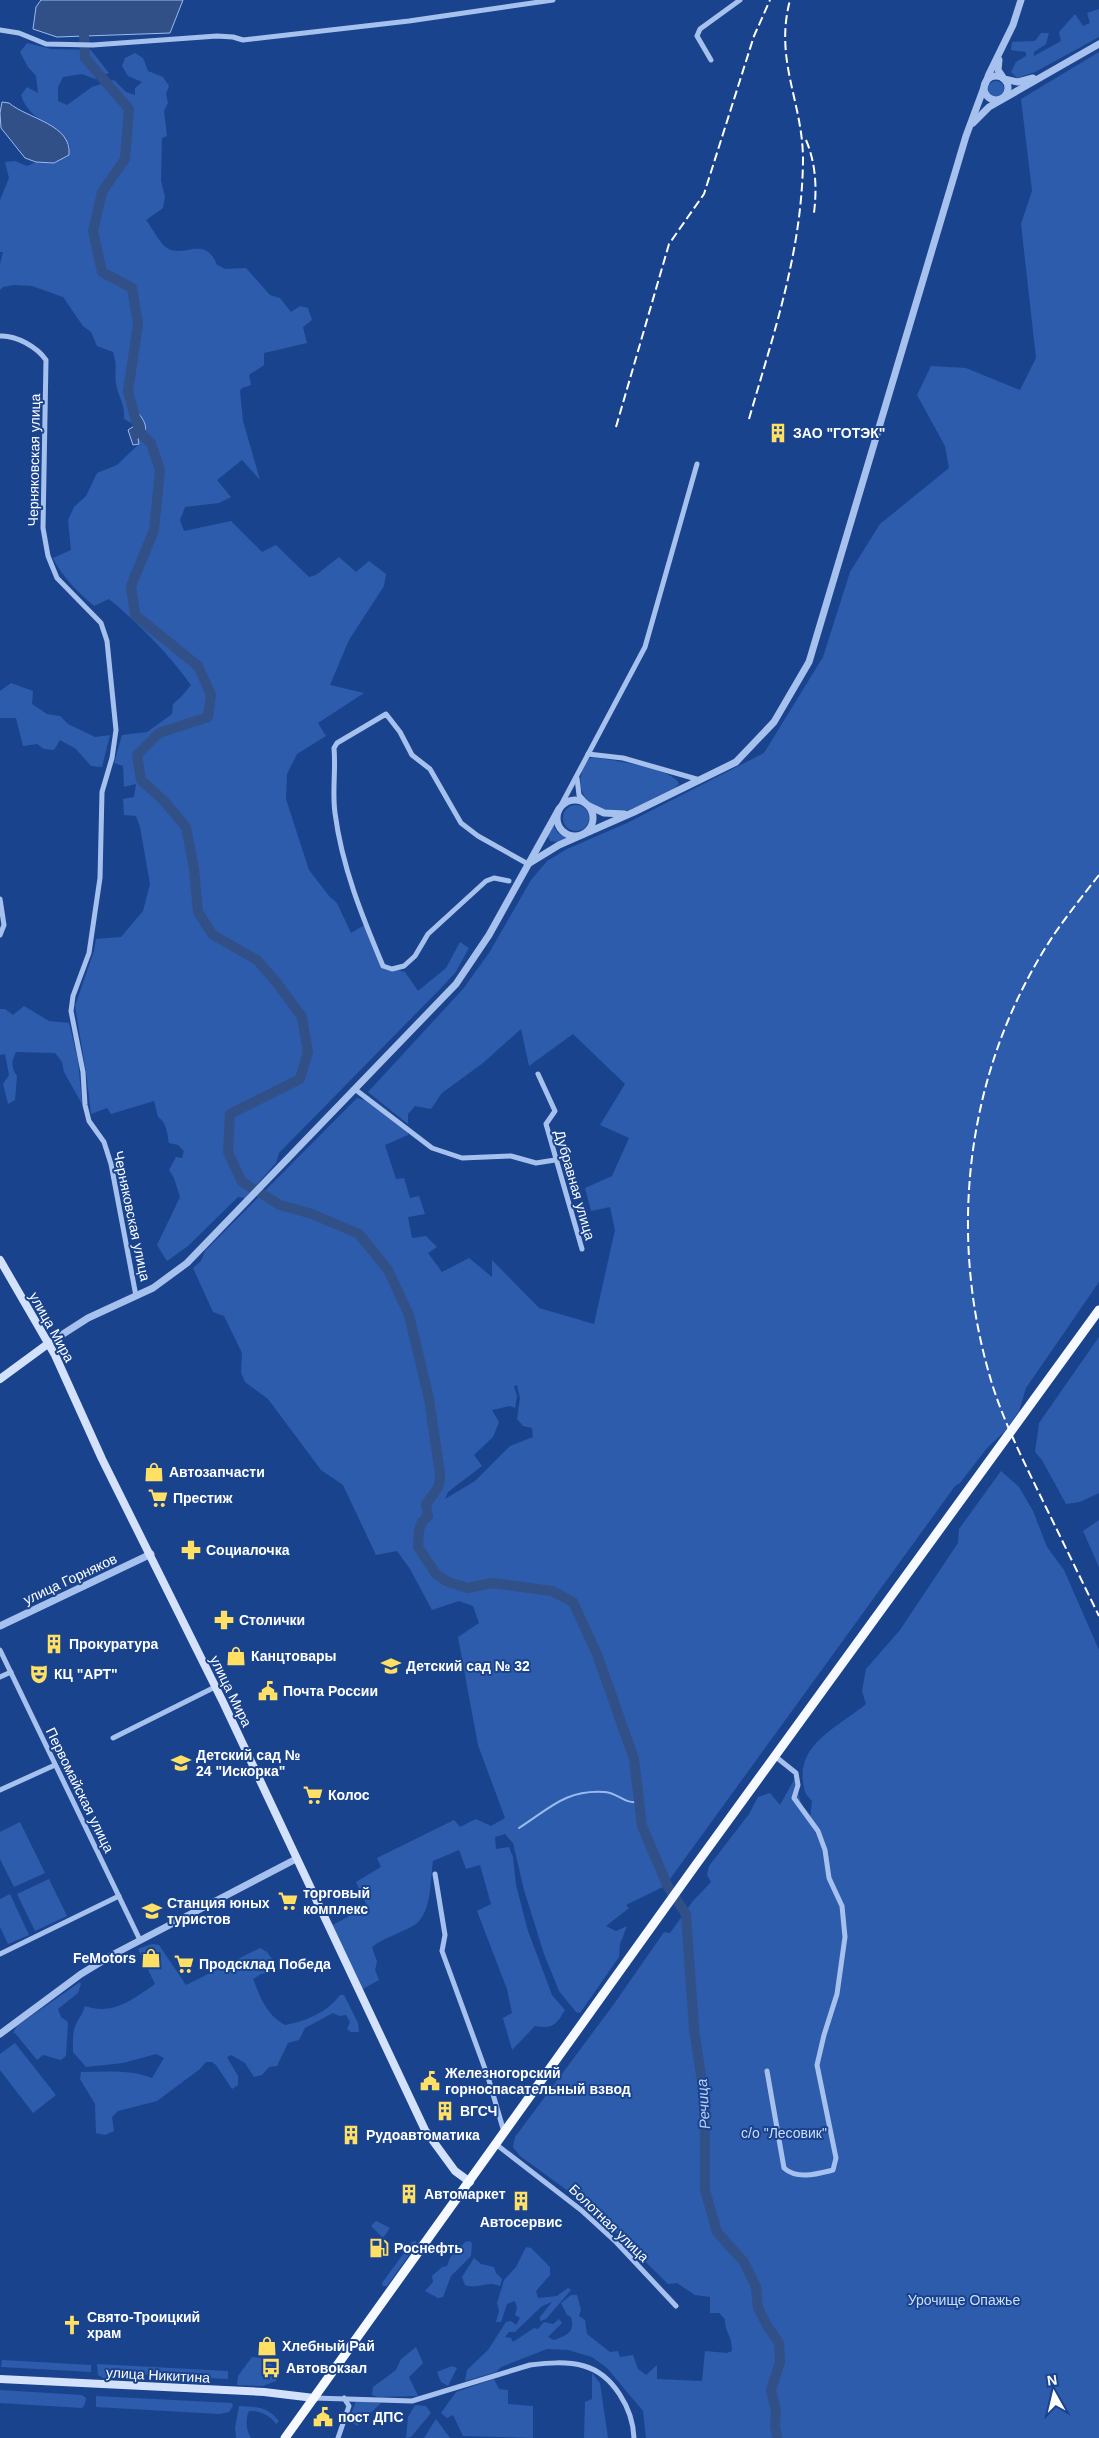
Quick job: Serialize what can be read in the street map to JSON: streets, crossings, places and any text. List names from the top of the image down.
{
  "streets": {
    "main road": ["улица Мира", "улица Никитина"],
    "street": [
      "Черняковская улица",
      "Дубравная улица",
      "улица Горняков",
      "Первомайская улица",
      "Болотная улица"
    ]
  },
  "crossings": [
    ["улица Мира", "улица Горняков"]
  ],
  "water": ["Речица"],
  "parks": ["с/о \"Лесовик\"", "Урочище Опажье"],
  "places": {
    "building": [
      "ЗАО \"ГОТЭК\"",
      "Прокуратура",
      "ВГСЧ",
      "Рудоавтоматика",
      "Автомаркет",
      "Автосервис"
    ],
    "shop": [
      "Автозапчасти",
      "Канцтовары",
      "FeMotors",
      "Хлебный Рай"
    ],
    "supermarket": [
      "Престиж",
      "Колос",
      "торговый комплекс",
      "Продсклад Победа"
    ],
    "pharmacy": ["Социалочка", "Столички"],
    "school or university": ["Детский сад № 32", "Детский сад № 24 \"Искорка\"", "Станция юных туристов"],
    "theatre": ["КЦ \"АРТ\""],
    "public building": ["Почта России", "Железногорский горноспасательный взвод", "пост ДПС"],
    "fuel station": ["Роснефть"],
    "church": ["Свято-Троицкий храм"],
    "bus stop": ["Автовокзал"]
  },
  "north": "top"
}
